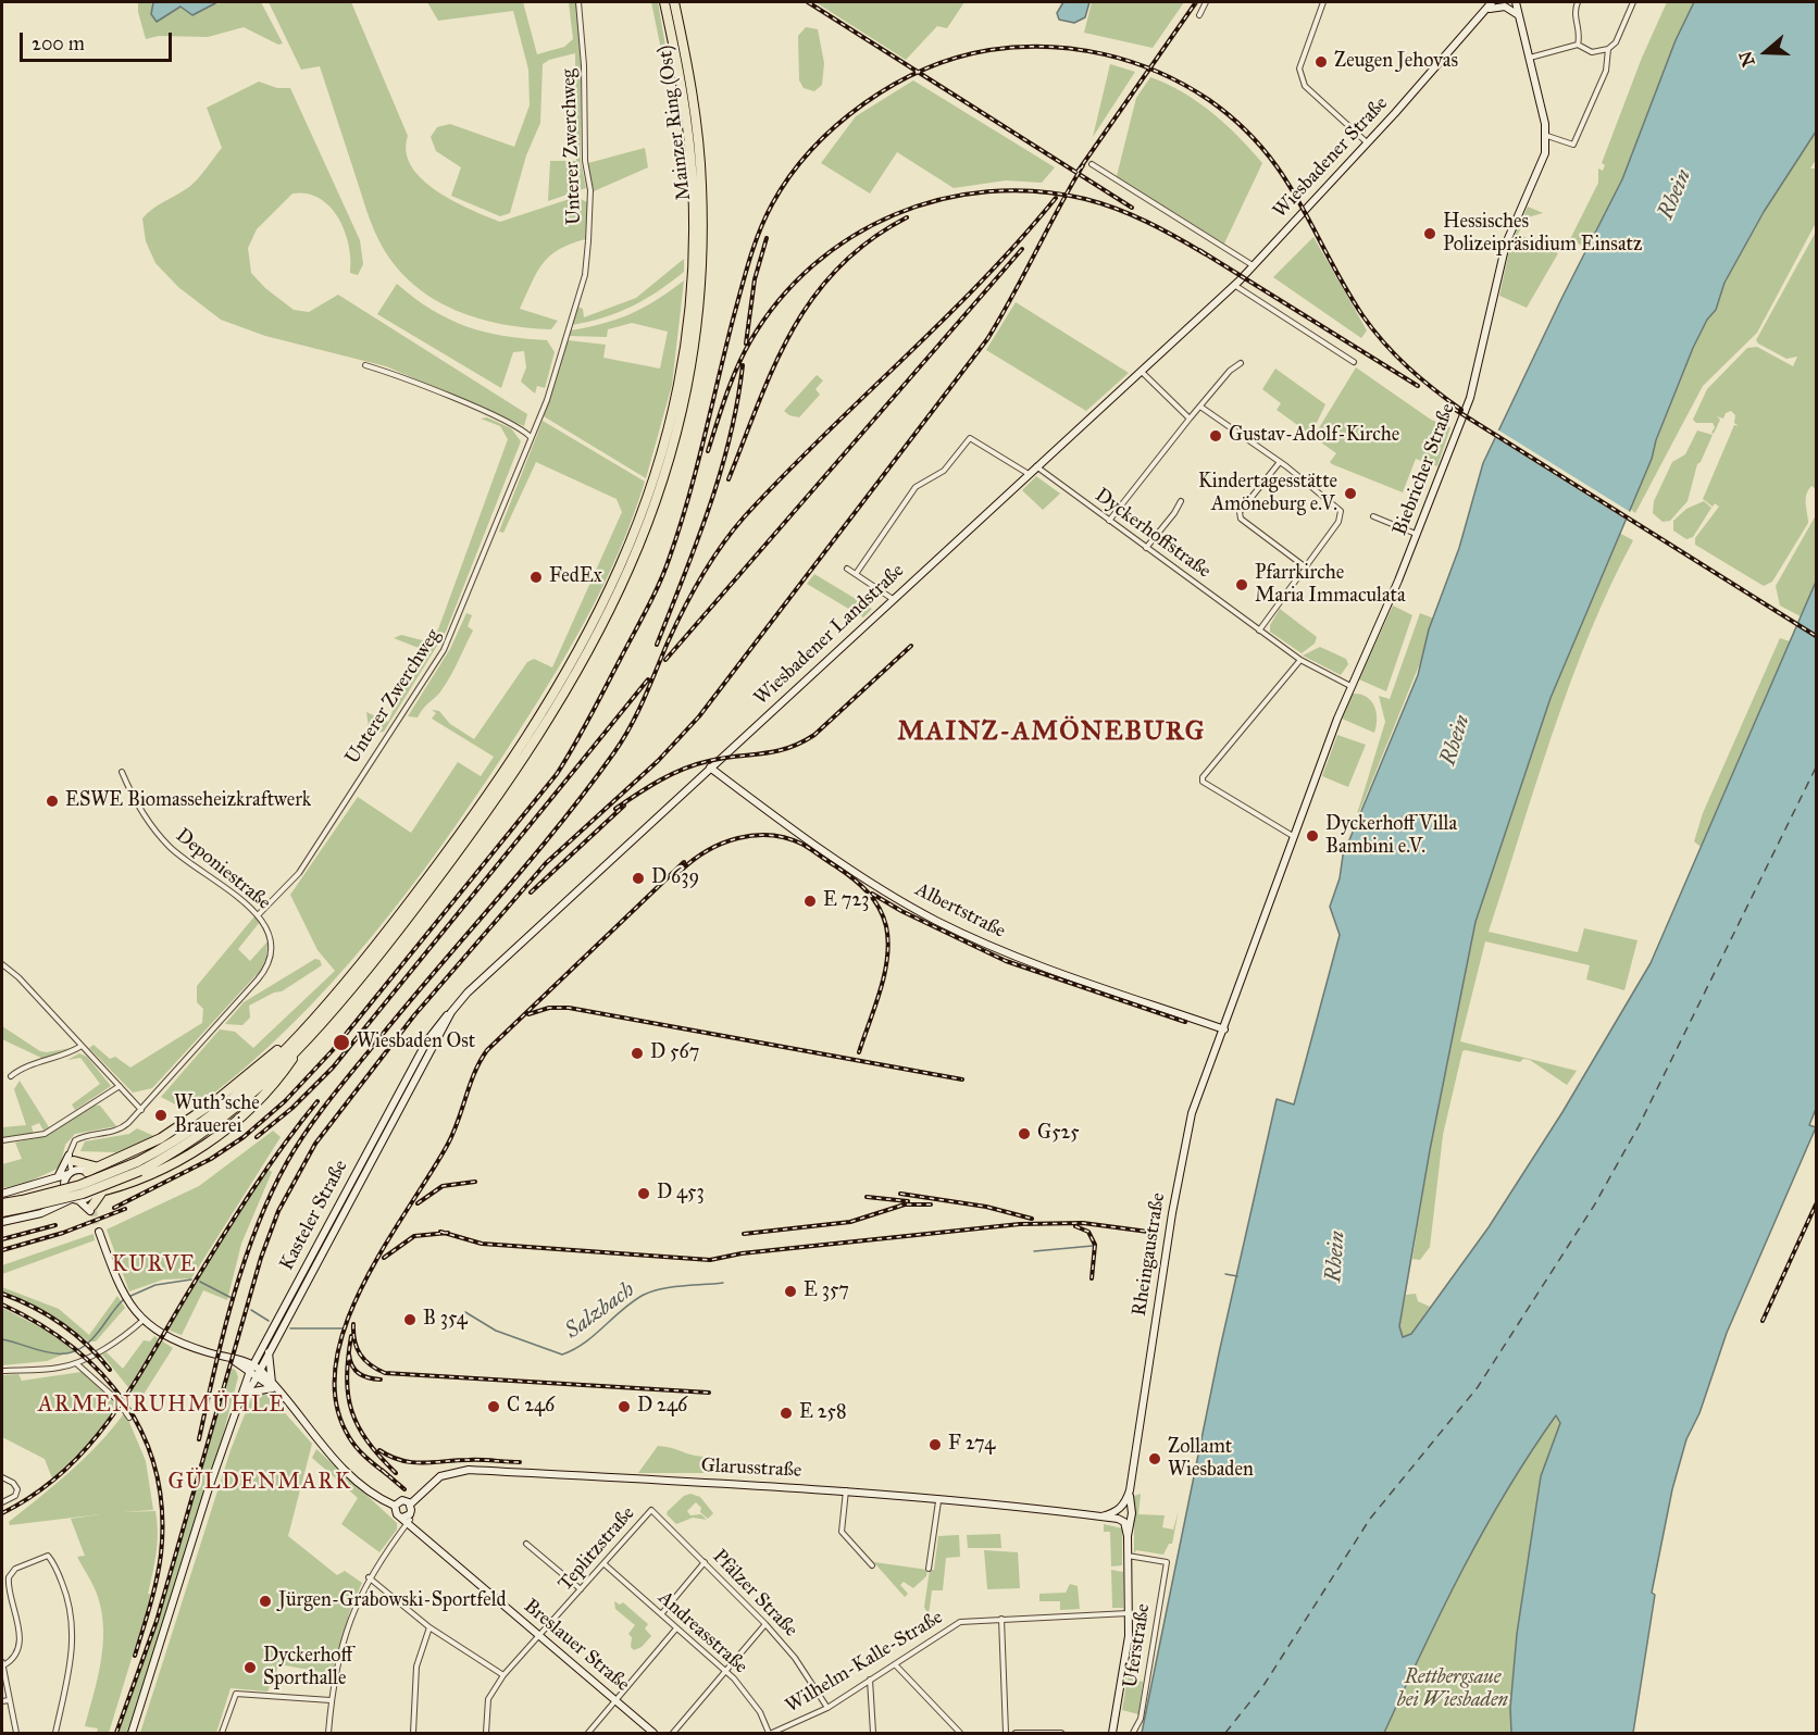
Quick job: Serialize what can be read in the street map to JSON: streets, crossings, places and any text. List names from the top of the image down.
{
  "streets": {
    "highway": ["Mainzer Ring (Ost)"],
    "street": [
      "Unterer Zwerchweg",
      "Wiesbadener Straße",
      "Biebricher Straße",
      "Dyckerhoffstraße",
      "Wiesbadener Landstraße",
      "Deponiestraße",
      "Albertstraße",
      "Kasteler Straße",
      "Rheingaustraße",
      "Glarusstraße",
      "Teplitzstraße",
      "Pfälzer Straße",
      "Andreasstraße",
      "Breslauer Straße",
      "Uferstraße",
      "Wilhelm-Kalle-Straße"
    ]
  },
  "crossings": [
    ["Unterer Zwerchweg", "Deponiestraße"],
    ["Wiesbadener Straße", "Wiesbadener Landstraße"],
    ["Biebricher Straße", "Dyckerhoffstraße"],
    ["Biebricher Straße", "Albertstraße"],
    ["Biebricher Straße", "Rheingaustraße"],
    ["Dyckerhoffstraße", "Wiesbadener Landstraße"],
    ["Wiesbadener Landstraße", "Albertstraße"],
    ["Wiesbadener Landstraße", "Kasteler Straße"],
    ["Albertstraße", "Rheingaustraße"],
    ["Rheingaustraße", "Glarusstraße"],
    ["Rheingaustraße", "Uferstraße"],
    ["Rheingaustraße", "Wilhelm-Kalle-Straße"],
    ["Teplitzstraße", "Pfälzer Straße"],
    ["Teplitzstraße", "Andreasstraße"],
    ["Teplitzstraße", "Breslauer Straße"],
    ["Pfälzer Straße", "Wilhelm-Kalle-Straße"],
    ["Andreasstraße", "Wilhelm-Kalle-Straße"]
  ],
  "districts": [
    "MAINZ-AMÖNEBURG",
    "KURVE",
    "ARMENRUHMÜHLE",
    "GÜLDENMARK"
  ],
  "water": ["Rhein", "Salzbach"],
  "parks": ["Rettbergsaue bei Wiesbaden"],
  "places": [
    "Zeugen Jehovas",
    "Hessisches Polizeipräsidium Einsatz",
    "Gustav-Adolf-Kirche",
    "Kindertagesstätte Amöneburg e.V.",
    "FedEx",
    "Pfarrkirche Maria Immaculata",
    "ESWE Biomasseheizkraftwerk",
    "Dyckerhoff Villa Bambini e.V.",
    "D 639",
    "E 723",
    "Wiesbaden Ost",
    "D 567",
    "Wuth'sche Brauerei",
    "G525",
    "D 453",
    "E 357",
    "B 354",
    "C 246",
    "D 246",
    "E 258",
    "F 274",
    "Zollamt Wiesbaden",
    "Jürgen-Grabowski-Sportfeld",
    "Dyckerhoff Sporthalle"
  ],
  "scale_bar": "200 m",
  "north": "left"
}
